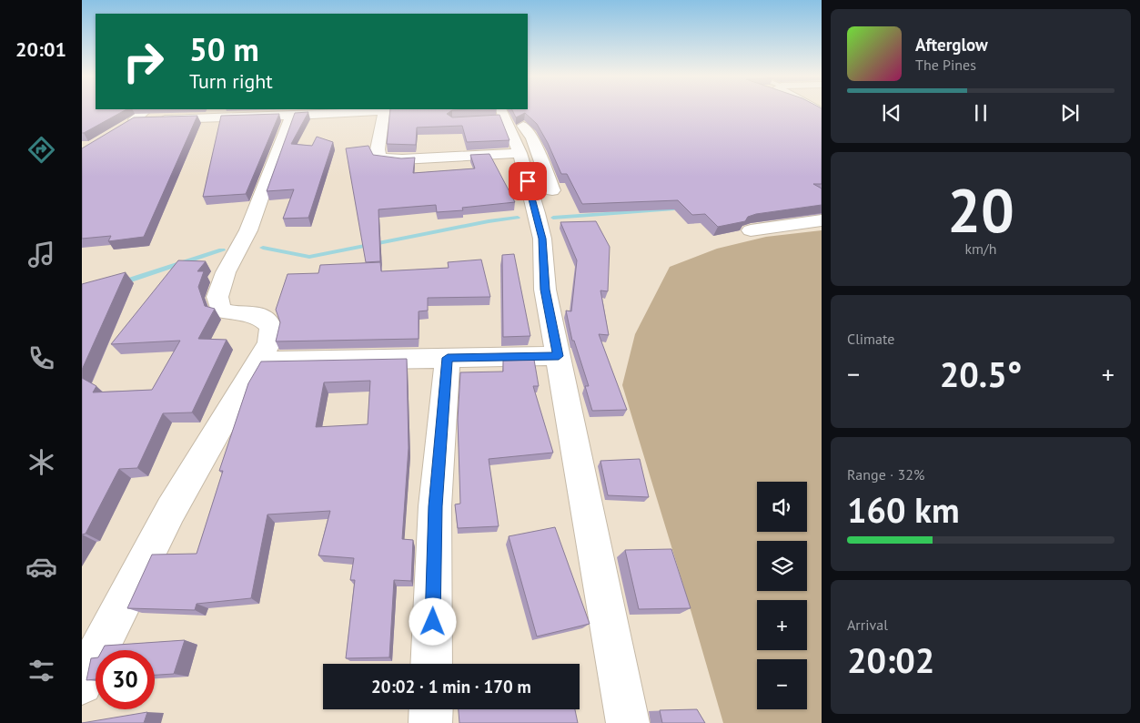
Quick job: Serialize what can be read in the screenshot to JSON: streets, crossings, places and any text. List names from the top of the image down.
{
  "page": {
    "tabs": "20:01",
    "turn": ["50 m", "Turn right"],
    "song": ["Afterglow", "The Pines"],
    "tile": [
      ["20", "km/h"],
      "Climate",
      ["Range · 32%", "160 km"],
      ["Arrival", "20:02"]
    ],
    "heat": ["−", "20.5°", "+"],
    "map_buttons": ["+", "−"],
    "limit": "30",
    "trip": "20:02 · 1 min · 170 m"
  }
}
